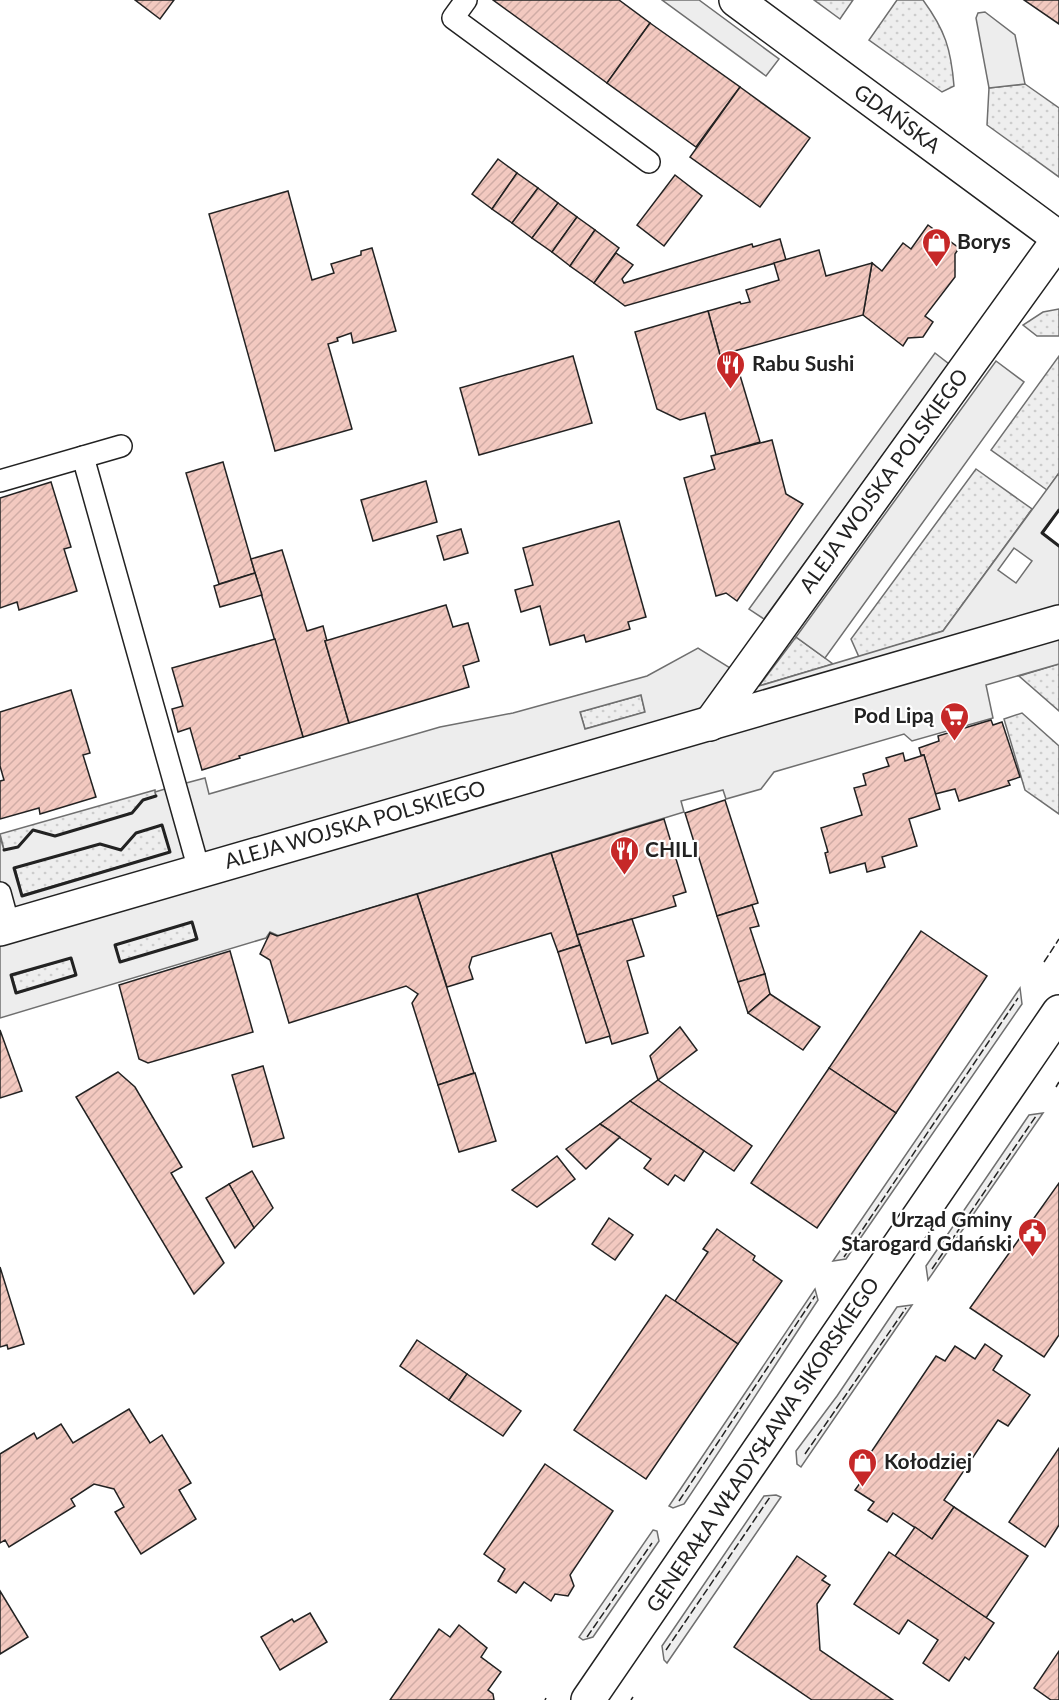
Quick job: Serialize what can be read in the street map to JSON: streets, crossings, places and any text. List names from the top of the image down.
{
  "streets": {
    "street": ["GDAŃSKA", "ALEJA WOJSKA POLSKIEGO", "GENERAŁA WŁADYSŁAWA SIKORSKIEGO"]
  },
  "crossings": [
    ["GDAŃSKA", "ALEJA WOJSKA POLSKIEGO"]
  ],
  "places": {
    "shop": ["Borys", "Kołodziej"],
    "restaurant": ["Rabu Sushi", "CHILI"],
    "supermarket": ["Pod Lipą"],
    "public building": ["Urząd Gminy Starogard Gdański"]
  }
}
